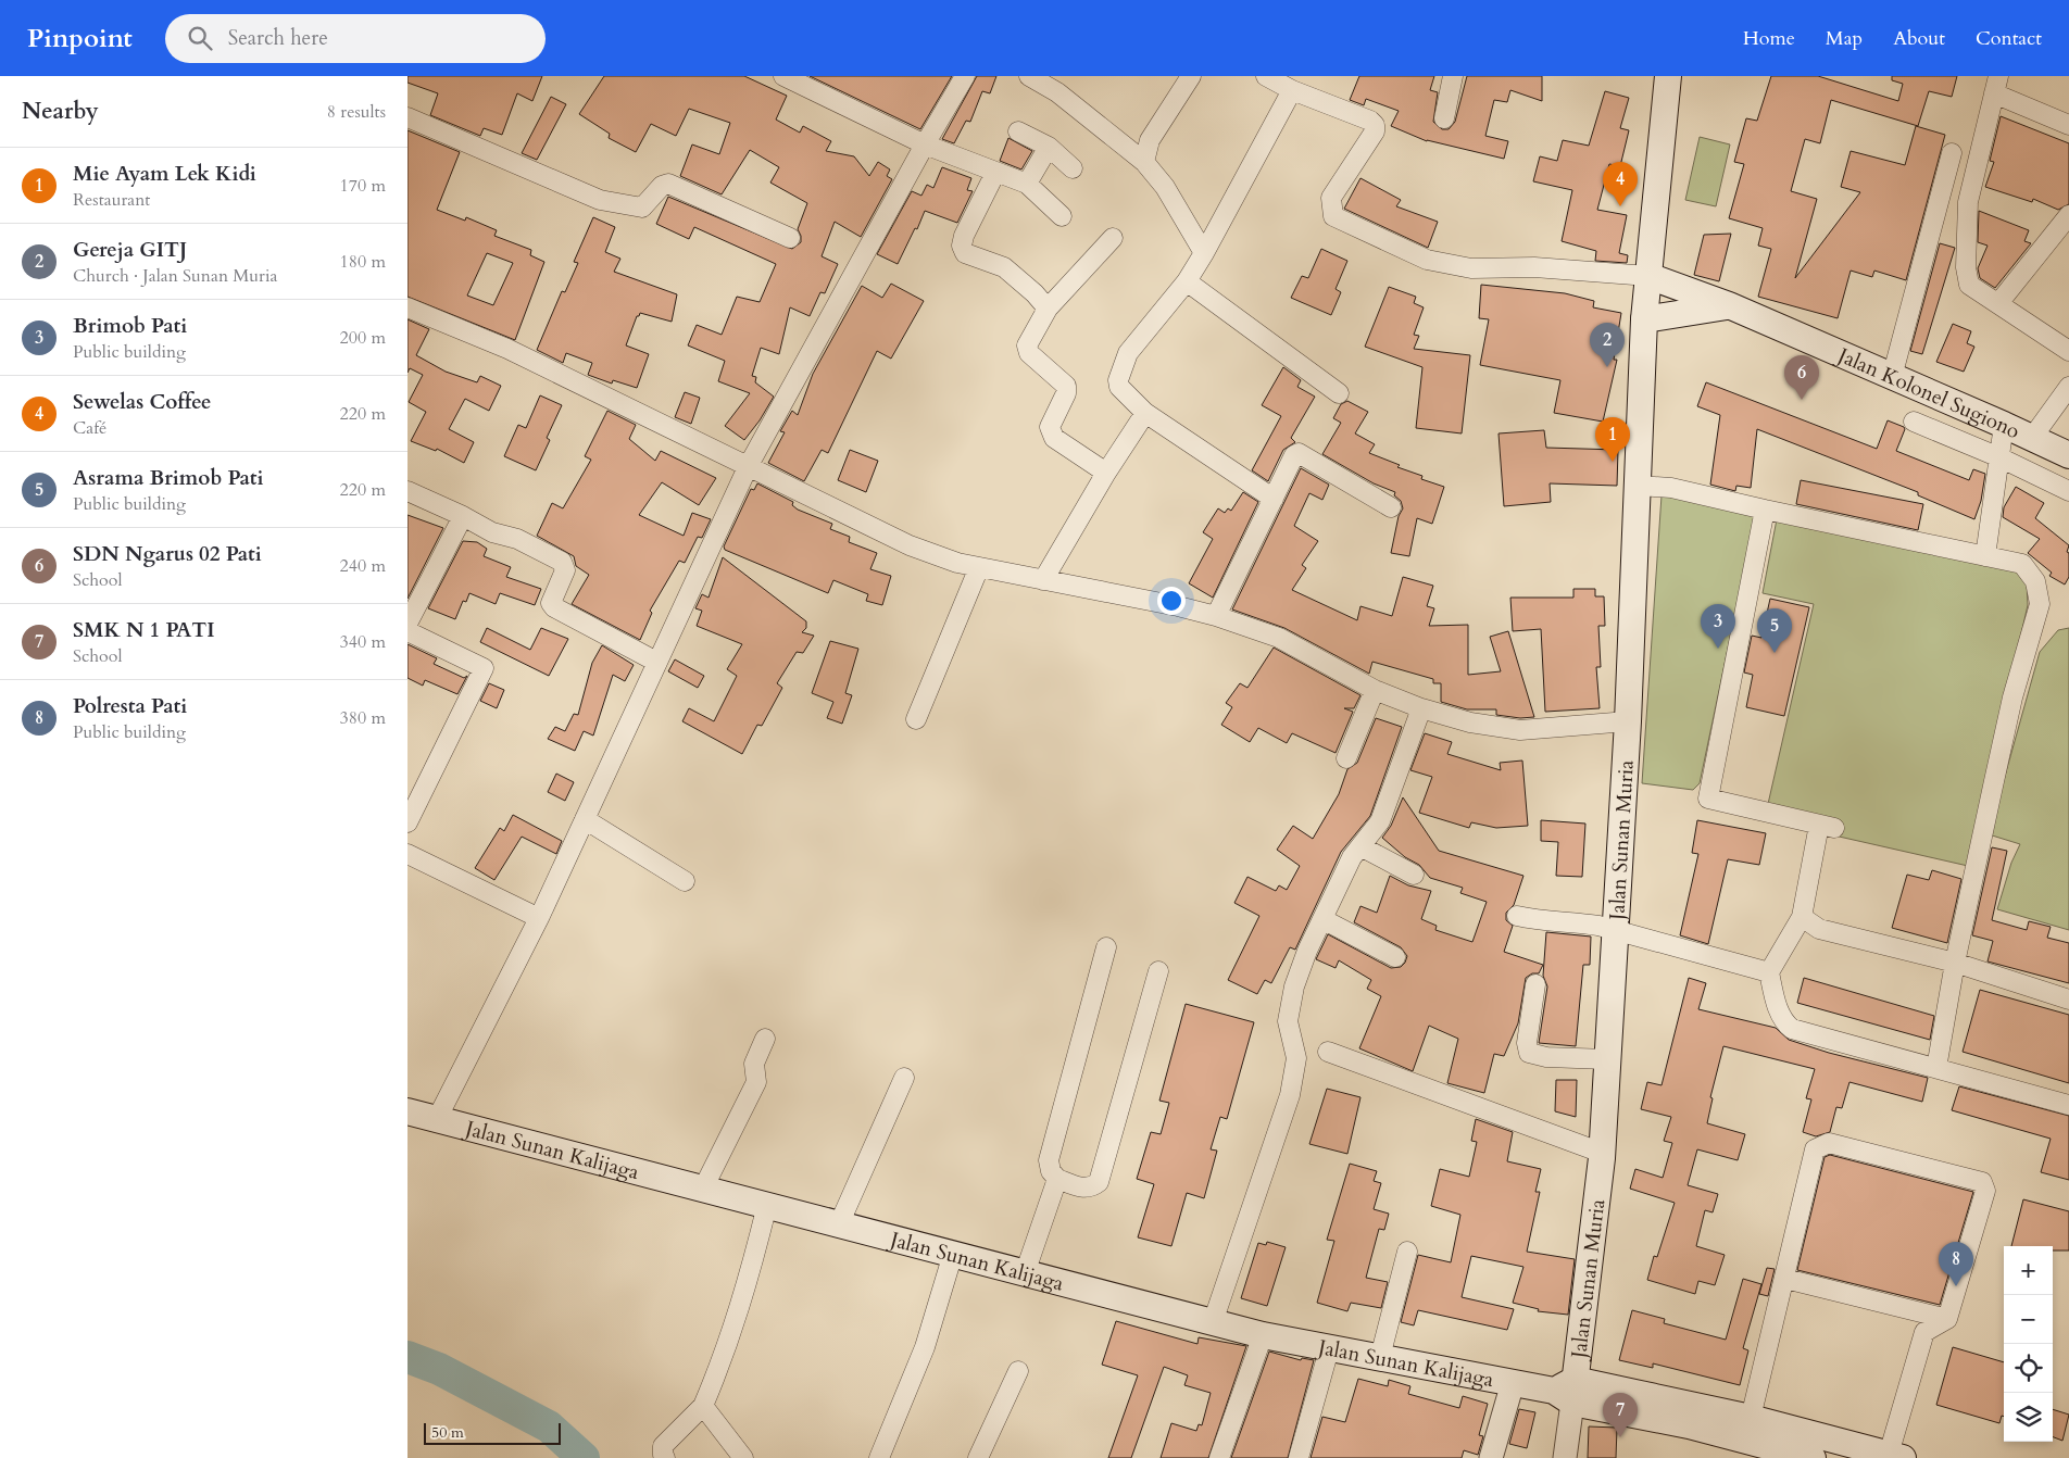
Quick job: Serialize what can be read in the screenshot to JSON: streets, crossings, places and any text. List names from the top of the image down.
{
  "streets": {
    "main road": ["Jalan Kolonel Sugiono", "Jalan Sunan Muria", "Jalan Sunan Kalijaga"]
  },
  "crossings": [
    ["Jalan Kolonel Sugiono", "Jalan Sunan Muria"],
    ["Jalan Sunan Muria", "Jalan Sunan Kalijaga"]
  ],
  "scale_bar": "50 m",
  "page": {
    "header": "Pinpoint",
    "search": "Search here",
    "nav": [
      "Home",
      "Map",
      "About",
      "Contact"
    ],
    "heading": ["Nearby", "8 results"],
    "list": [
      {
        "mark": "1",
        "name": "Mie Ayam Lek Kidi",
        "note": "Restaurant",
        "value": "170 m"
      },
      {
        "mark": "2",
        "name": "Gereja GITJ",
        "note": "Church · Jalan Sunan Muria",
        "value": "180 m"
      },
      {
        "mark": "3",
        "name": "Brimob Pati",
        "note": "Public building",
        "value": "200 m"
      },
      {
        "mark": "4",
        "name": "Sewelas Coffee",
        "note": "Café",
        "value": "220 m"
      },
      {
        "mark": "5",
        "name": "Asrama Brimob Pati",
        "note": "Public building",
        "value": "220 m"
      },
      {
        "mark": "6",
        "name": "SDN Ngarus 02 Pati",
        "note": "School",
        "value": "240 m"
      },
      {
        "mark": "7",
        "name": "SMK N 1 PATI",
        "note": "School",
        "value": "340 m"
      },
      {
        "mark": "8",
        "name": "Polresta Pati",
        "note": "Public building",
        "value": "380 m"
      }
    ],
    "pins": [
      "4",
      "2",
      "6",
      "1",
      "3",
      "5",
      "8",
      "7"
    ],
    "map_buttons": ["+", "−"],
    "scale": "50 m"
  }
}
